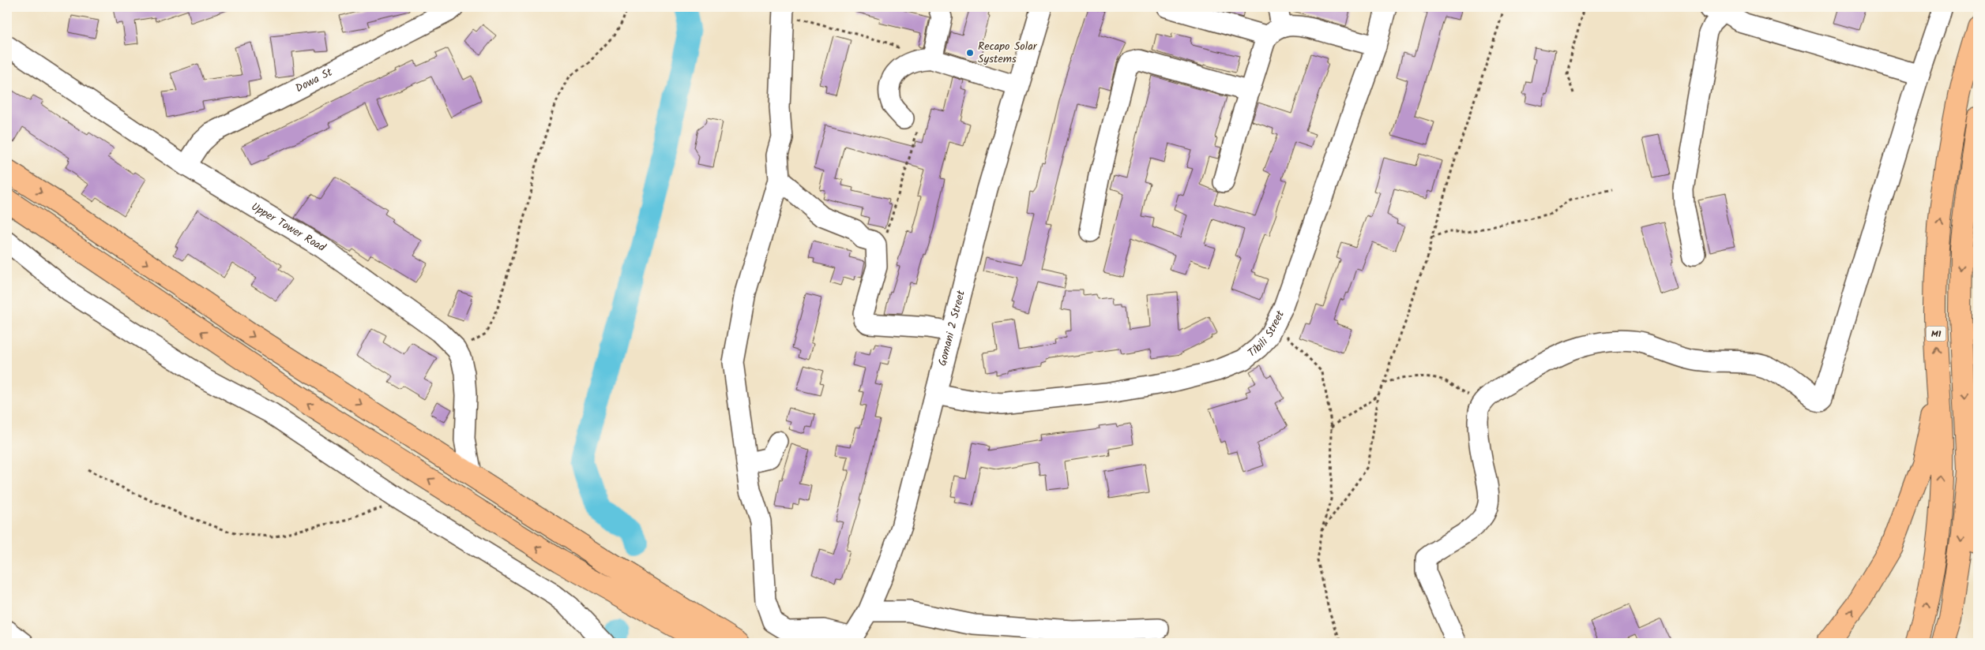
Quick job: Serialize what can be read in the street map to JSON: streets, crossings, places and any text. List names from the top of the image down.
{
  "streets": {
    "main road": ["M1"],
    "street": [
      "Dowa St",
      "Upper Tower Road",
      "Gomani 2 Street",
      "Tibili Street"
    ]
  },
  "crossings": [
    ["Dowa St", "Upper Tower Road"],
    ["Gomani 2 Street", "Tibili Street"]
  ],
  "places": ["Recapo Solar Systems"]
}
